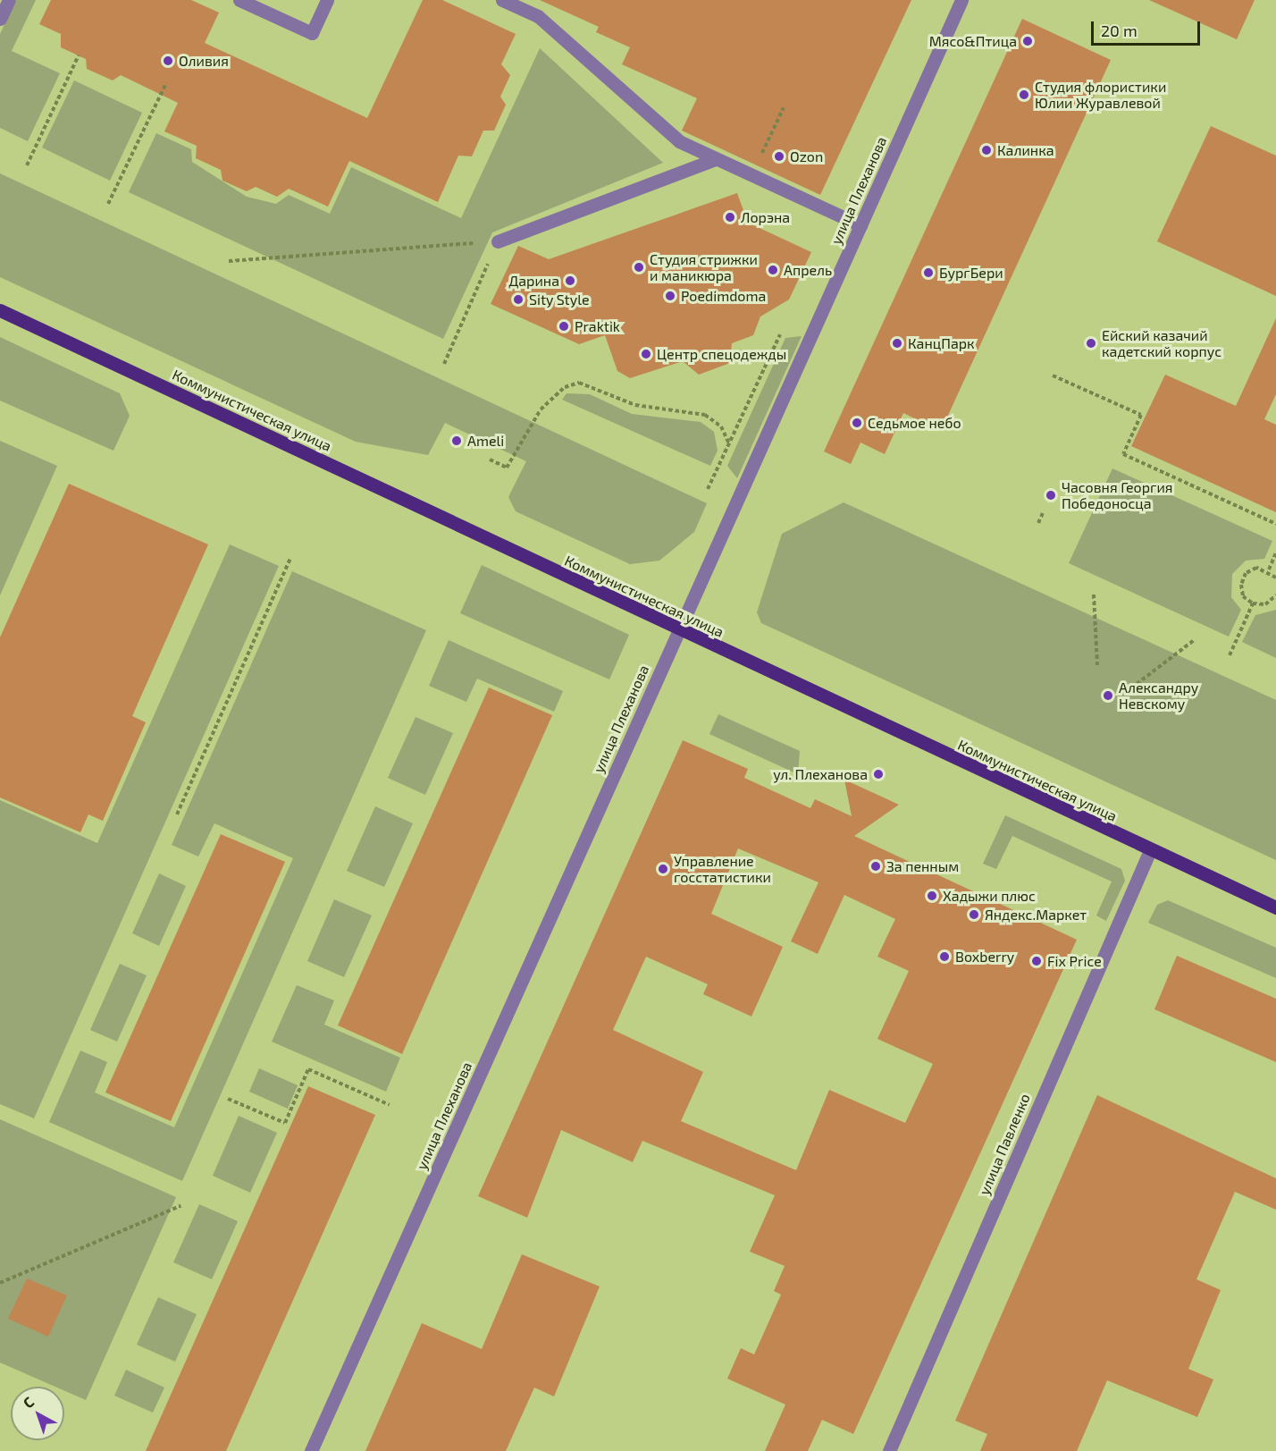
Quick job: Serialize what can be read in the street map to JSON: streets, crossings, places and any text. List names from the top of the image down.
{
  "streets": {
    "main road": ["Коммунистическая улица"],
    "street": ["улица Плеханова", "улица Павленко"]
  },
  "crossings": [
    ["улица Плеханова", "Коммунистическая улица"],
    ["Коммунистическая улица", "улица Павленко"]
  ],
  "places": [
    "Мясо&Птица",
    "Оливия",
    "Студия флористики Юлии Журавлевой",
    "Калинка",
    "Ozon",
    "Лорэна",
    "Студия стрижки и маникюра",
    "Апрель",
    "БургБери",
    "Дарина",
    "Poedimdoma",
    "Sity Style",
    "Praktik",
    "КанцПарк",
    "Ейский казачий кадетский корпус",
    "Центр спецодежды",
    "Седьмое небо",
    "Ameli",
    "Часовня Георгия Победоносца",
    "Александру Невскому",
    "ул. Плеханова",
    "За пенным",
    "Управление госстатистики",
    "Хадыжи плюс",
    "Яндекс.Маркет",
    "Boxberry",
    "Fix Price"
  ],
  "scale_bar": "20 m",
  "north": "top left"
}
